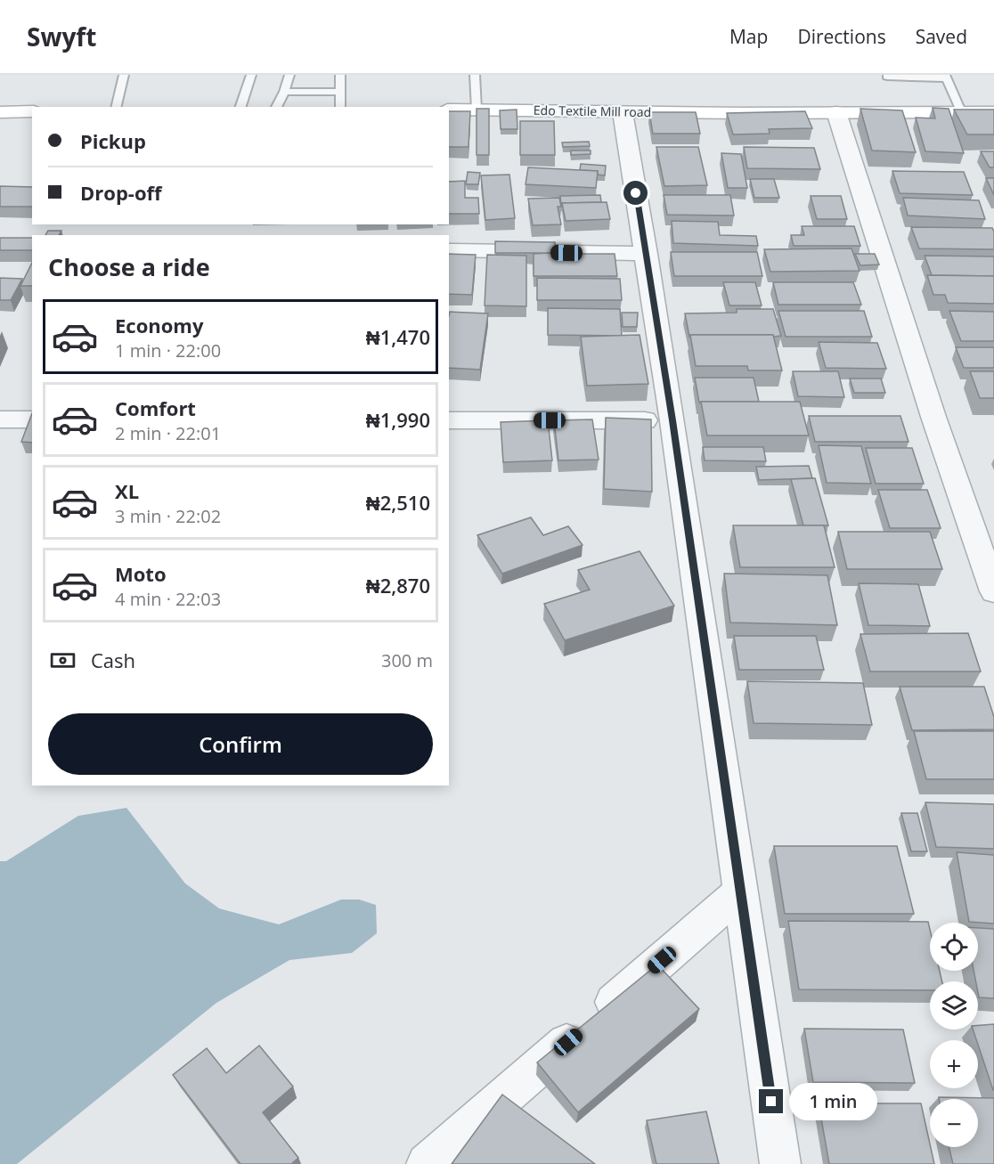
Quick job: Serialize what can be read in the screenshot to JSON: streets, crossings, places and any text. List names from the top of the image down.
{
  "streets": {
    "street": ["Edo Textile Mill road"]
  },
  "page": {
    "header": "Swyft",
    "nav": ["Map", "Directions", "Saved"],
    "banner": ["Pickup", "Drop-off"],
    "heading": "Choose a ride",
    "list": [
      {
        "name": "Economy",
        "note": "1 min · 22:00",
        "value": "₦1,470"
      },
      {
        "name": "Comfort",
        "note": "2 min · 22:01",
        "value": "₦1,990"
      },
      {
        "name": "XL",
        "note": "3 min · 22:02",
        "value": "₦2,510"
      },
      {
        "name": "Moto",
        "note": "4 min · 22:03",
        "value": "₦2,870"
      }
    ],
    "pay": ["Cash", "300 m"],
    "buttons": "Confirm",
    "map_buttons": ["+", "−"],
    "bubble": "1 min"
  }
}
